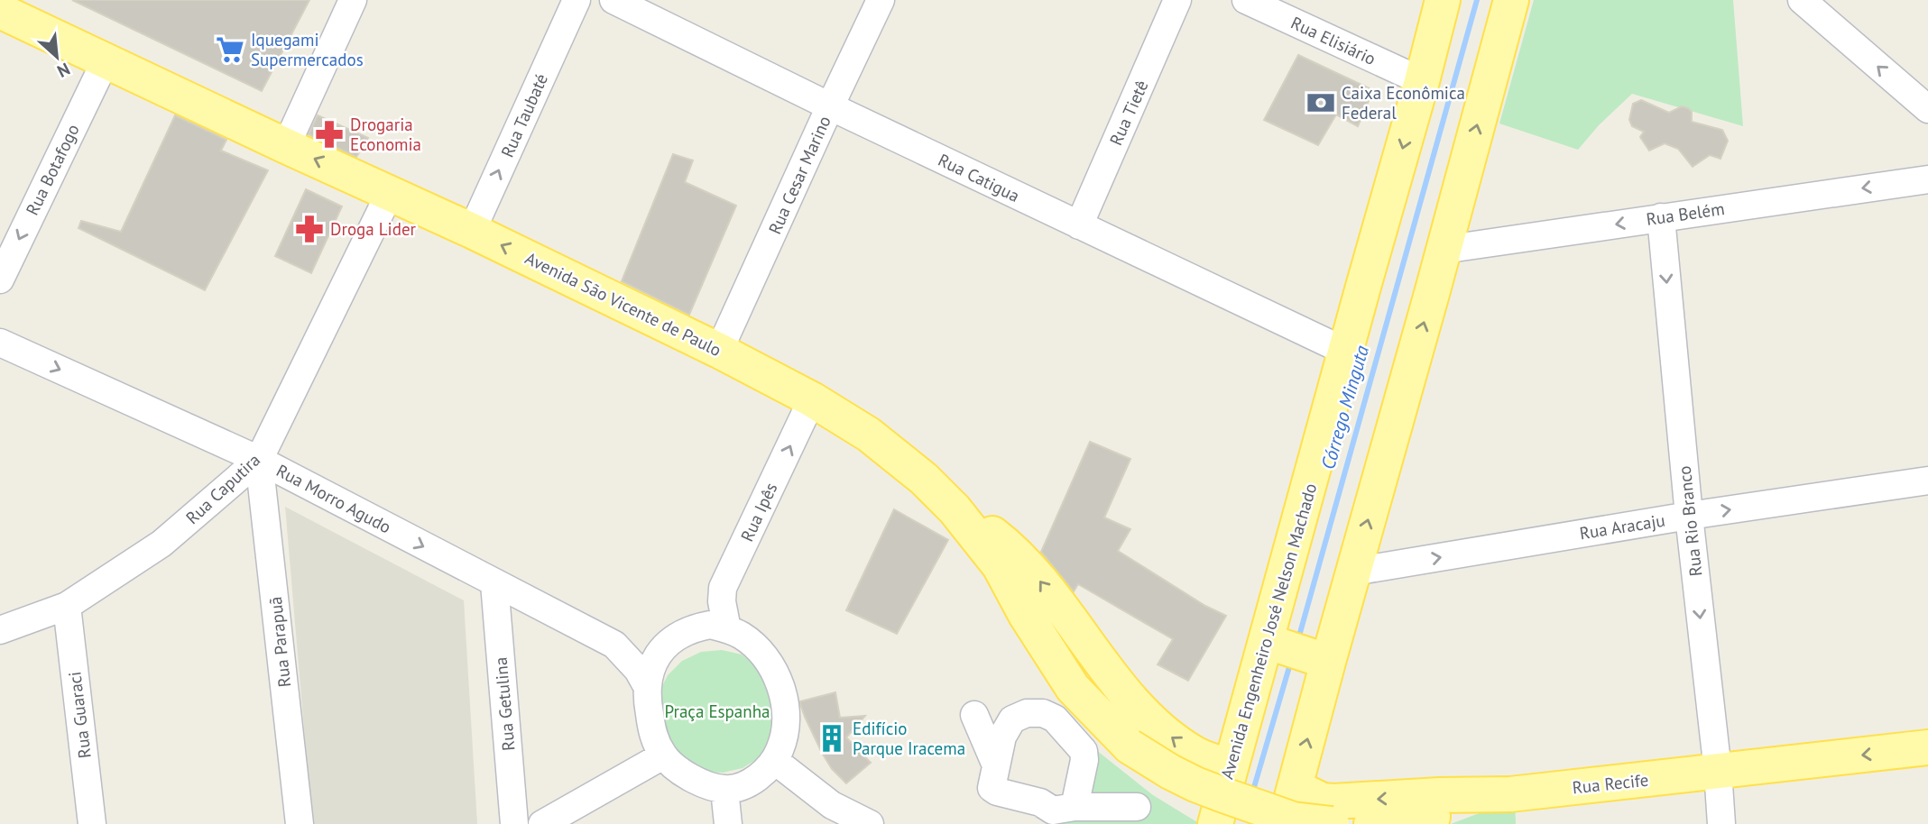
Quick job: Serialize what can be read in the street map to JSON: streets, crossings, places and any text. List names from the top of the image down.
{
  "streets": {
    "main road": ["Avenida São Vicente de Paulo", "Avenida Engenheiro José Nelson Machado", "Rua Recife"],
    "street": [
      "Rua Elisiário",
      "Rua Tietê",
      "Rua Taubaté",
      "Rua Botafogo",
      "Rua Cesar Marino",
      "Rua Catigua",
      "Rua Belém",
      "Rua Caputira",
      "Rua Morro Agudo",
      "Rua Ipês",
      "Rua Rio Branco",
      "Rua Aracaju",
      "Rua Parapuã",
      "Rua Getulina",
      "Rua Guaraci"
    ]
  },
  "crossings": [
    ["Rua Elisiário", "Avenida Engenheiro José Nelson Machado"],
    ["Rua Tietê", "Rua Catigua"],
    ["Rua Taubaté", "Avenida São Vicente de Paulo"],
    ["Rua Botafogo", "Avenida São Vicente de Paulo"],
    ["Rua Cesar Marino", "Rua Catigua"],
    ["Rua Cesar Marino", "Avenida São Vicente de Paulo"],
    ["Rua Catigua", "Avenida Engenheiro José Nelson Machado"],
    ["Rua Belém", "Rua Rio Branco"],
    ["Rua Belém", "Avenida Engenheiro José Nelson Machado"],
    ["Avenida São Vicente de Paulo", "Rua Caputira"],
    ["Avenida São Vicente de Paulo", "Rua Ipês"],
    ["Rua Caputira", "Rua Morro Agudo"],
    ["Rua Caputira", "Rua Parapuã"],
    ["Rua Caputira", "Rua Guaraci"],
    ["Rua Morro Agudo", "Rua Ipês"],
    ["Rua Morro Agudo", "Rua Parapuã"],
    ["Rua Morro Agudo", "Rua Getulina"],
    ["Rua Rio Branco", "Rua Aracaju"],
    ["Rua Rio Branco", "Rua Recife"],
    ["Rua Aracaju", "Avenida Engenheiro José Nelson Machado"],
    ["Avenida Engenheiro José Nelson Machado", "Rua Recife"]
  ],
  "one_way": [
    "Rua Botafogo",
    "Rua Belém",
    "Rua Morro Agudo",
    "Rua Ipês",
    "Rua Rio Branco",
    "Rua Aracaju"
  ],
  "water": ["Córrego Minguta"],
  "parks": ["Praça Espanha"],
  "places": {
    "supermarket": ["Iquegami Supermercados"],
    "bank": ["Caixa Econômica Federal"],
    "pharmacy": ["Drogaria Economia", "Droga Lider"],
    "building": ["Edifício Parque Iracema"]
  },
  "north": "bottom right"
}
